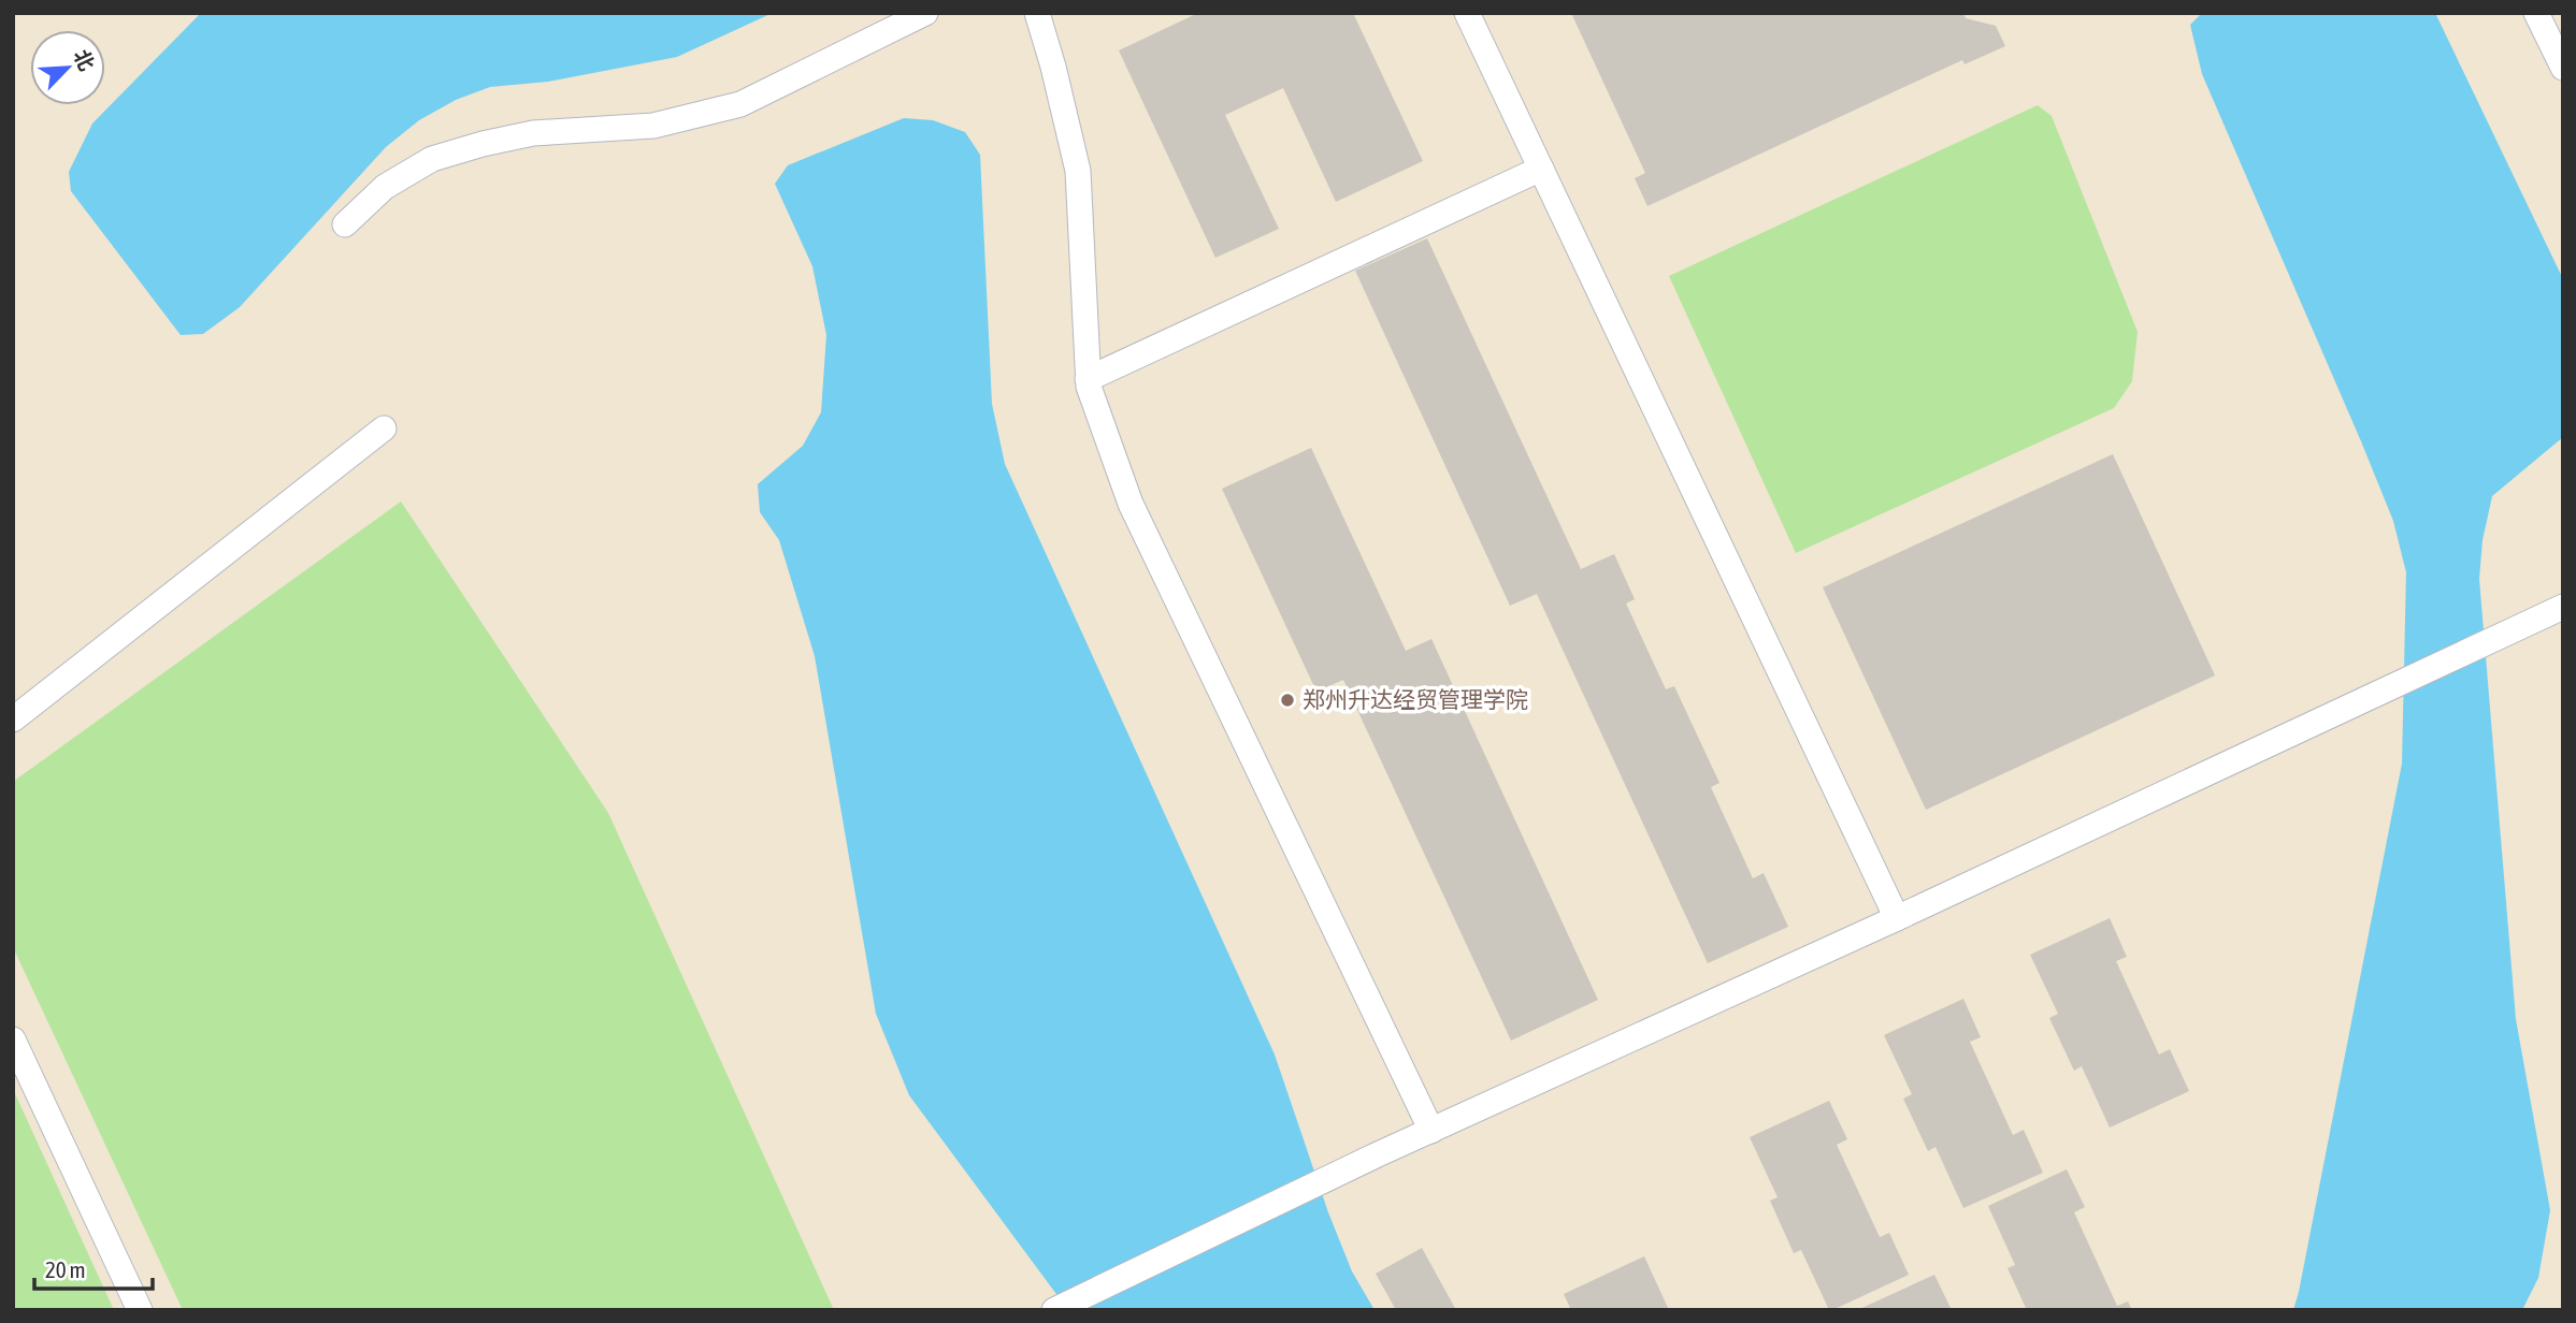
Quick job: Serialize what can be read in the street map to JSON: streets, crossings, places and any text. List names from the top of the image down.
{
  "places": ["郑州升达经贸管理学院"],
  "scale_bar": "20 m",
  "north": "top right"
}
